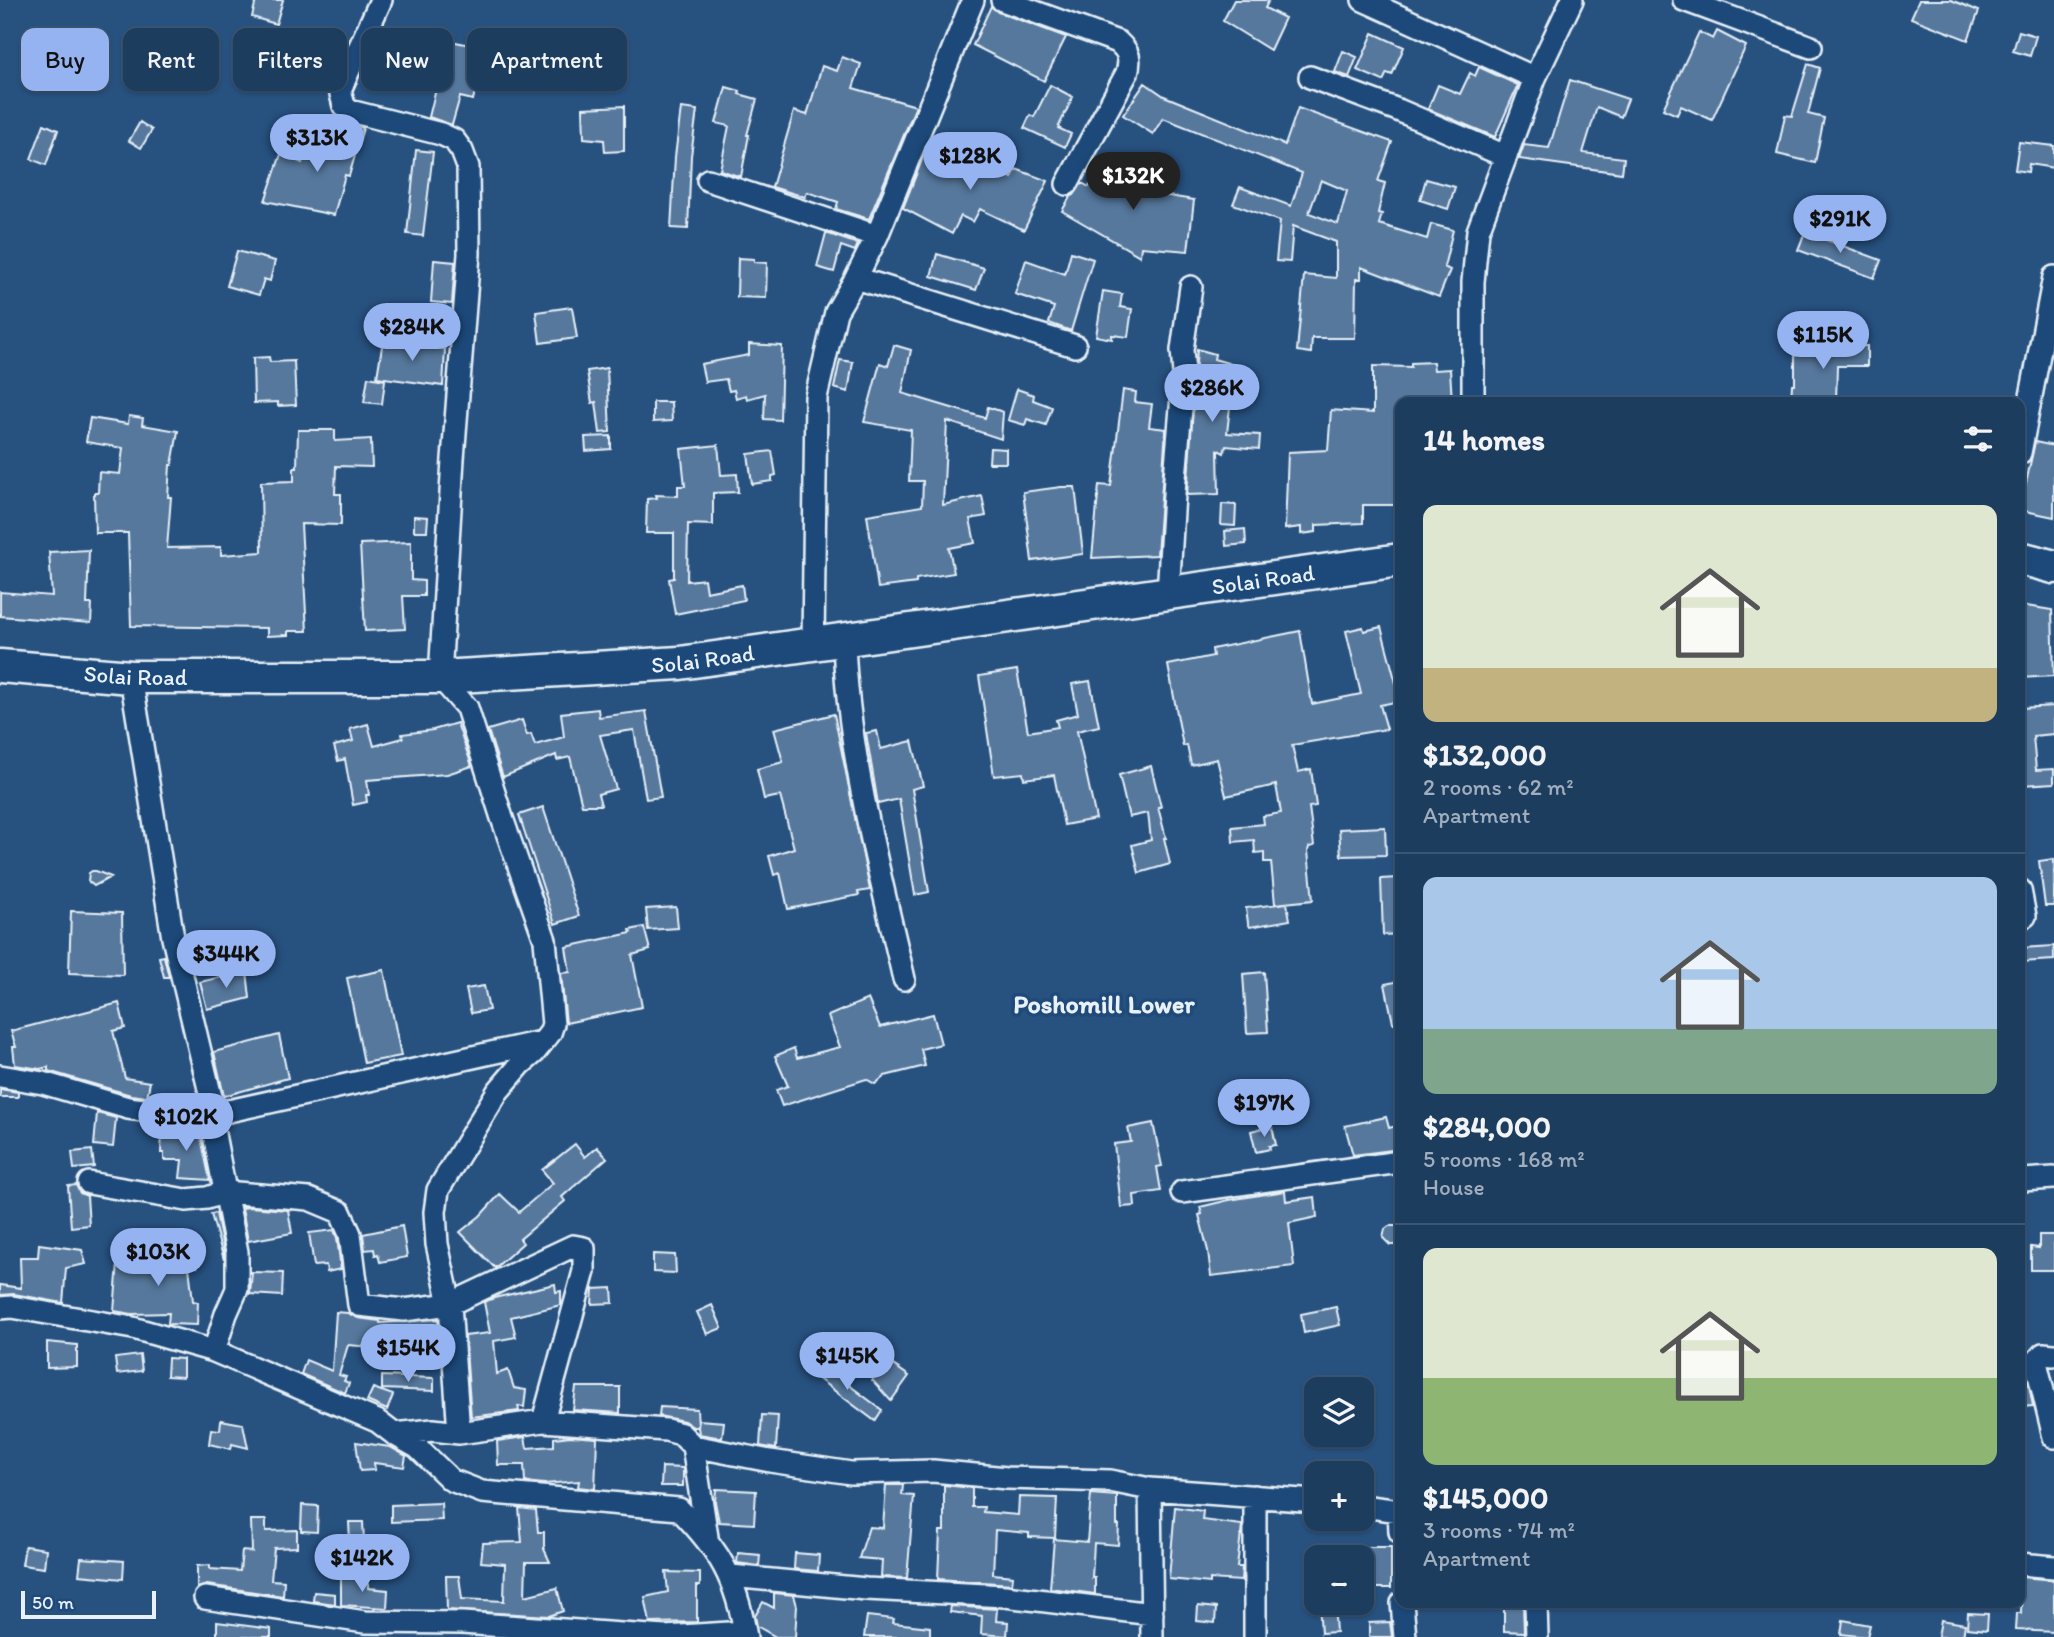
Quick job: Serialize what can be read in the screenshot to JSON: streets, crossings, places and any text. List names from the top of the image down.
{
  "streets": {
    "highway": ["Solai Road"]
  },
  "districts": ["Poshomill Lower"],
  "scale_bar": "50 m",
  "page": {
    "chip": [
      "Buy",
      "Rent",
      "Filters",
      "New",
      "Apartment"
    ],
    "price": [
      "$313K",
      "$128K",
      "$132K",
      "$291K",
      "$284K",
      "$115K",
      "$286K",
      "$344K",
      "$197K",
      "$102K",
      "$103K",
      "$154K",
      "$145K",
      "$142K"
    ],
    "heading": "14 homes",
    "list": [
      {
        "name": "$132,000",
        "note": "2 rooms · 62 m² · Apartment"
      },
      {
        "name": "$284,000",
        "note": "5 rooms · 168 m² · House"
      },
      {
        "name": "$145,000",
        "note": "3 rooms · 74 m² · Apartment"
      }
    ],
    "map_buttons": ["+", "−"],
    "scale": "50 m"
  }
}
